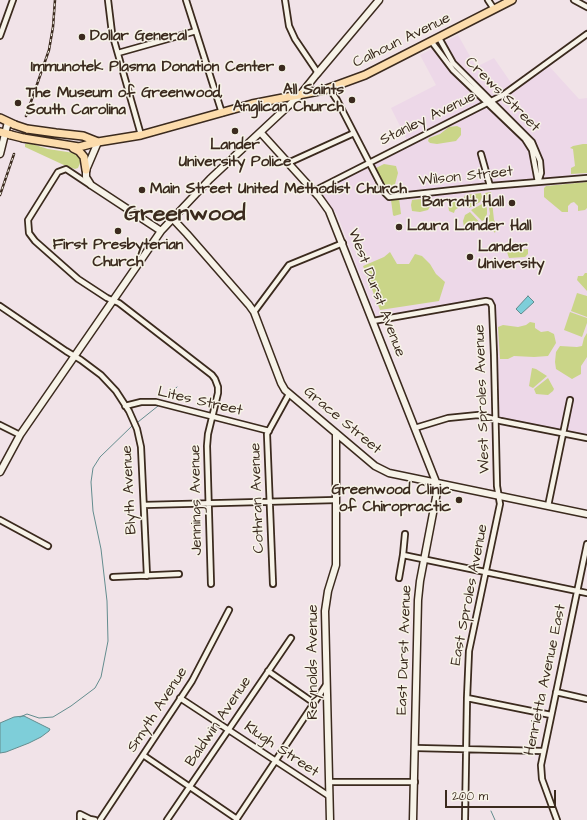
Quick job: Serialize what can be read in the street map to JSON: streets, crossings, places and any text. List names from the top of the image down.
{
  "streets": {
    "main road": [
      "Calhoun Avenue",
      "West Durst Avenue",
      "Grace Street",
      "East Durst Avenue",
      "Reynolds Avenue"
    ],
    "street": [
      "Crews Street",
      "Stanley Avenue",
      "Wilson Street",
      "West Sproles Avenue",
      "Lites Street",
      "Blyth Avenue",
      "Cothran Avenue",
      "Jennings Avenue",
      "East Sproles Avenue",
      "Henrietta Avenue East",
      "Smyth Avenue",
      "Baldwin Avenue",
      "Klugh Street"
    ]
  },
  "crossings": [
    ["Calhoun Avenue", "Crews Street"],
    ["Crews Street", "Stanley Avenue"],
    ["Crews Street", "Wilson Street"],
    ["Stanley Avenue", "Wilson Street"],
    ["Stanley Avenue", "West Durst Avenue"],
    ["West Durst Avenue", "West Sproles Avenue"],
    ["West Durst Avenue", "Grace Street"],
    ["West Durst Avenue", "East Durst Avenue"],
    ["West Sproles Avenue", "Grace Street"],
    ["West Sproles Avenue", "East Sproles Avenue"],
    ["Lites Street", "Blyth Avenue"],
    ["Lites Street", "Cothran Avenue"],
    ["Lites Street", "Jennings Avenue"],
    ["Grace Street", "Cothran Avenue"],
    ["Grace Street", "East Sproles Avenue"],
    ["Grace Street", "East Durst Avenue"],
    ["Grace Street", "Reynolds Avenue"],
    ["Reynolds Avenue", "Klugh Street"],
    ["Smyth Avenue", "Klugh Street"],
    ["Baldwin Avenue", "Klugh Street"]
  ],
  "districts": ["Greenwood"],
  "places": [
    "Dollar General",
    "Immunotek Plasma Donation Center",
    "All Saints Anglican Church",
    "The Museum of Greenwood, South Carolina",
    "Lander University Police",
    "Main Street United Methodist Church",
    "Barratt Hall",
    "Laura Lander Hall",
    "First Presbyterian Church",
    "Lander University",
    "Greenwood Clinic of Chiropractic"
  ],
  "scale_bar": "200 m"
}
